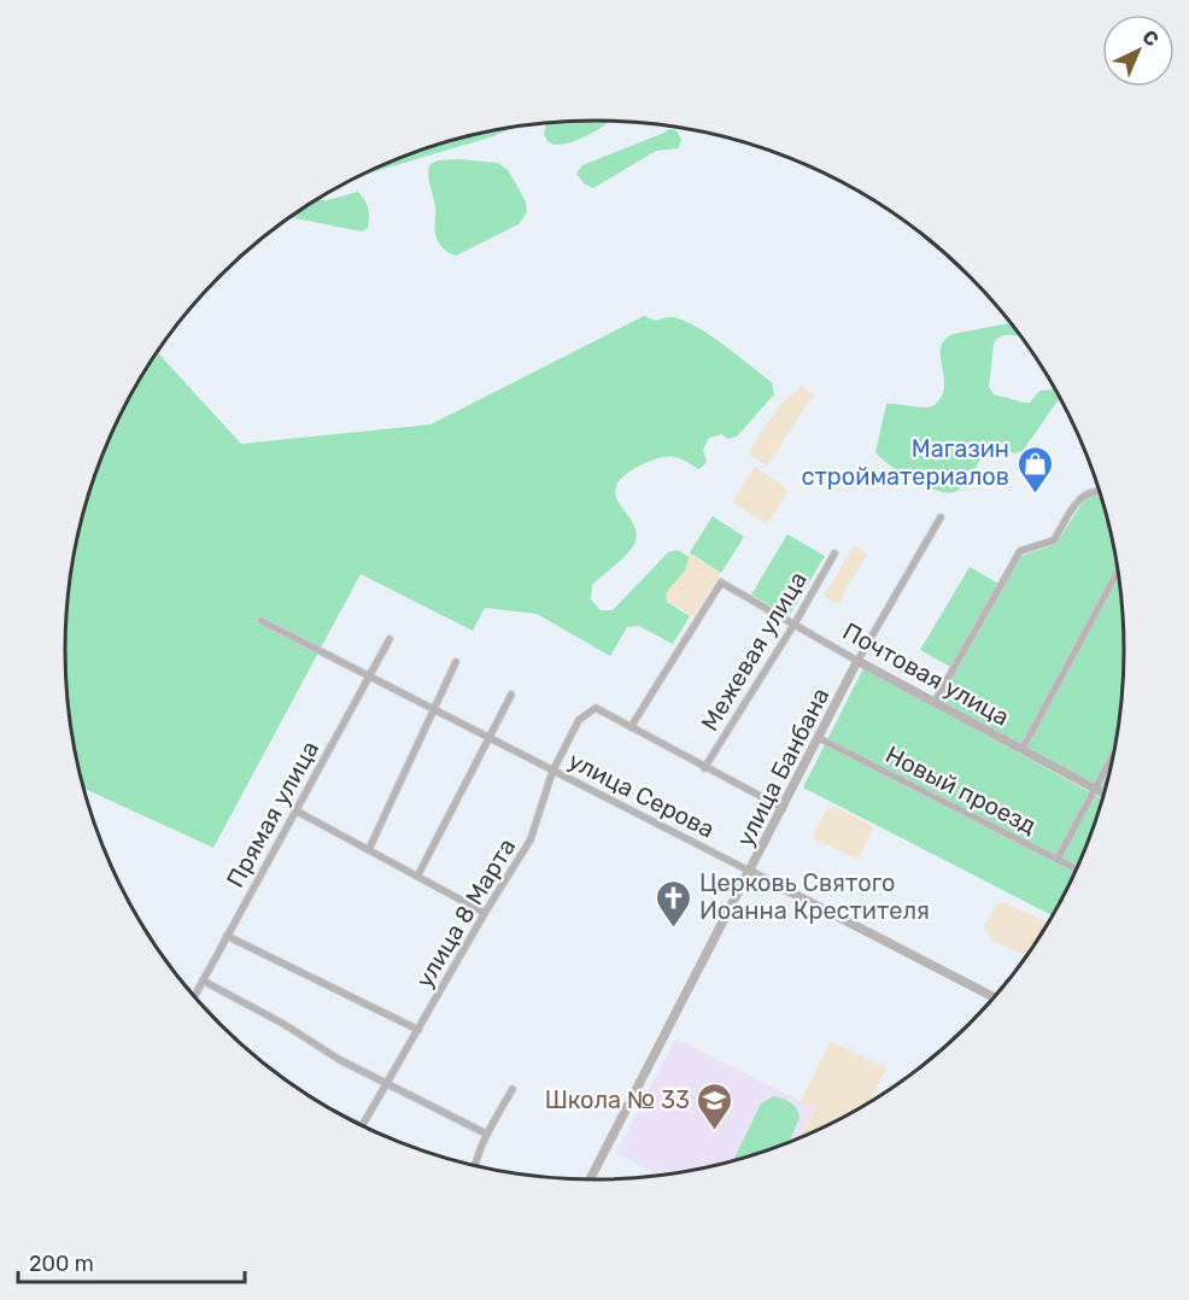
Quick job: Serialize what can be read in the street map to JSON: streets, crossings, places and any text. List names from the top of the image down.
{
  "streets": {
    "street": [
      "Межевая улица",
      "Почтовая улица",
      "улица Банбана",
      "Новый проезд",
      "улица Серова",
      "Прямая улица",
      "улица 8 Марта"
    ]
  },
  "crossings": [
    ["Межевая улица", "Почтовая улица"],
    ["Почтовая улица", "улица Банбана"],
    ["Почтовая улица", "улица 8 Марта"],
    ["улица Банбана", "Новый проезд"],
    ["улица Банбана", "улица Серова"],
    ["улица Серова", "Прямая улица"],
    ["улица Серова", "улица 8 Марта"]
  ],
  "places": {
    "shop": ["Магазин стройматериалов"],
    "church": ["Церковь Святого Иоанна Крестителя"],
    "school or university": ["Школа № 33"]
  },
  "scale_bar": "200 m",
  "north": "top right"
}
